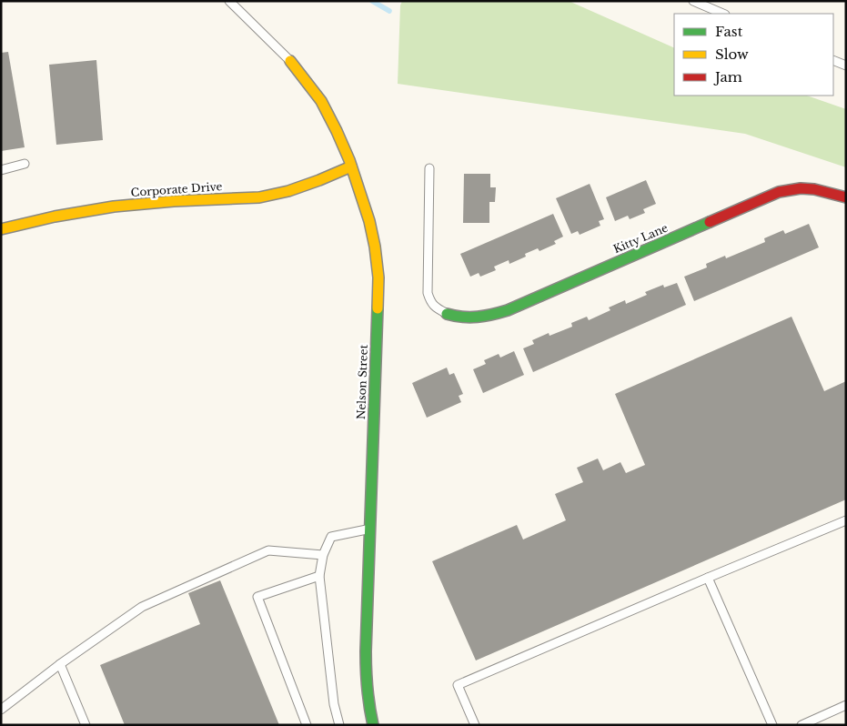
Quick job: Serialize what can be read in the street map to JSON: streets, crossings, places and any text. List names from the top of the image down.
{
  "streets": {
    "street": ["Corporate Drive", "Kitty Lane", "Nelson Street"]
  },
  "crossings": [
    ["Corporate Drive", "Nelson Street"]
  ],
  "legend": ["Fast", "Slow", "Jam"]
}
